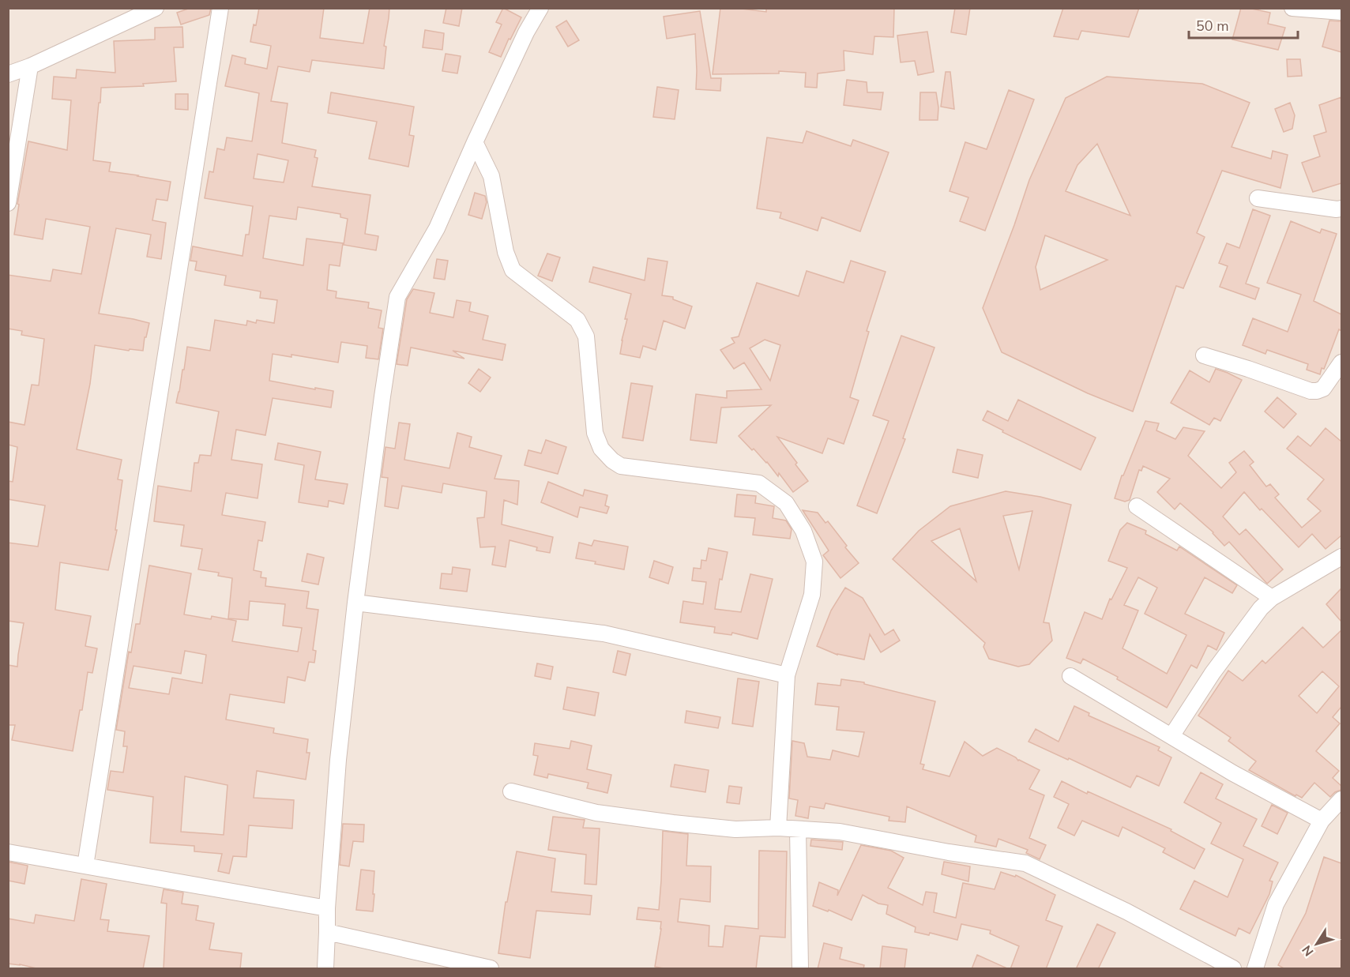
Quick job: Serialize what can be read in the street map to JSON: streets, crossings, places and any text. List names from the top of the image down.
{
  "scale_bar": "50 m",
  "north": "bottom left"
}
